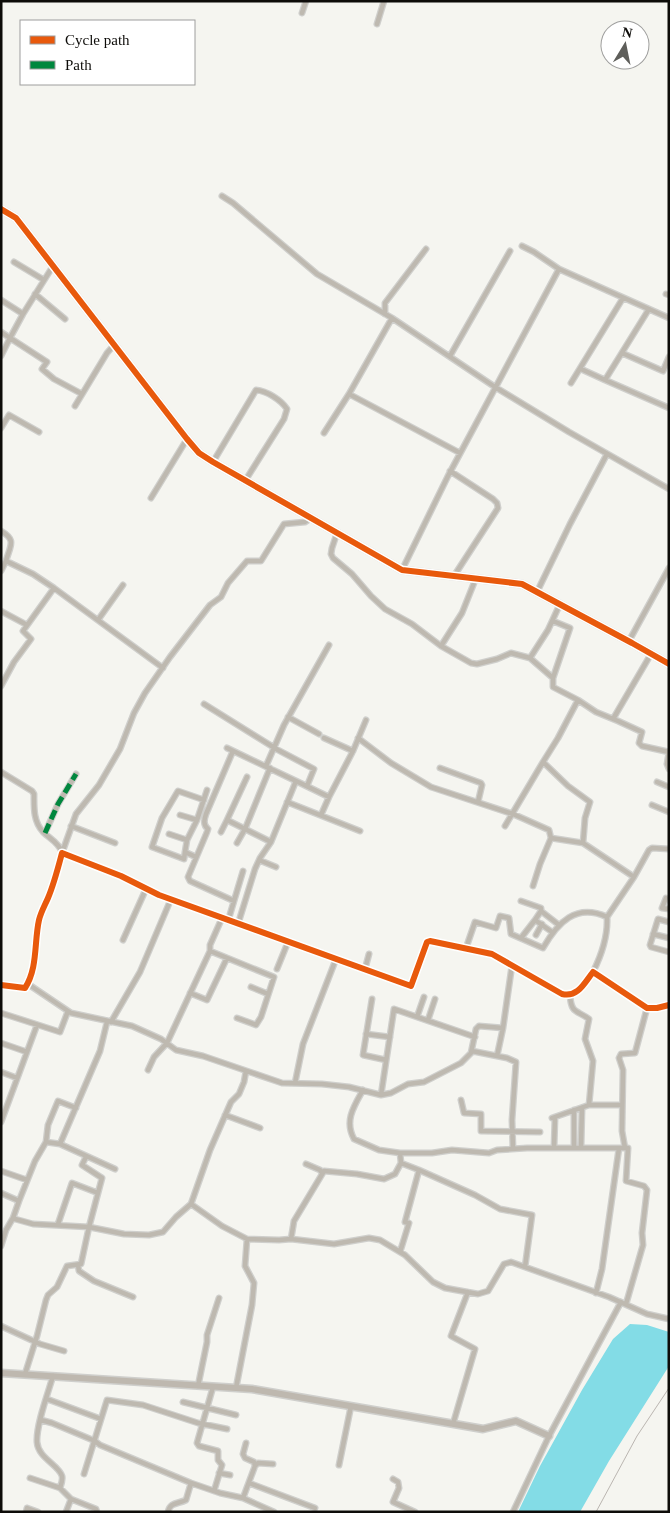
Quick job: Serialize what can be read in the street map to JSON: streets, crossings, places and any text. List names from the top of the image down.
{
  "legend": ["Cycle path", "Path"],
  "north": "top"
}
